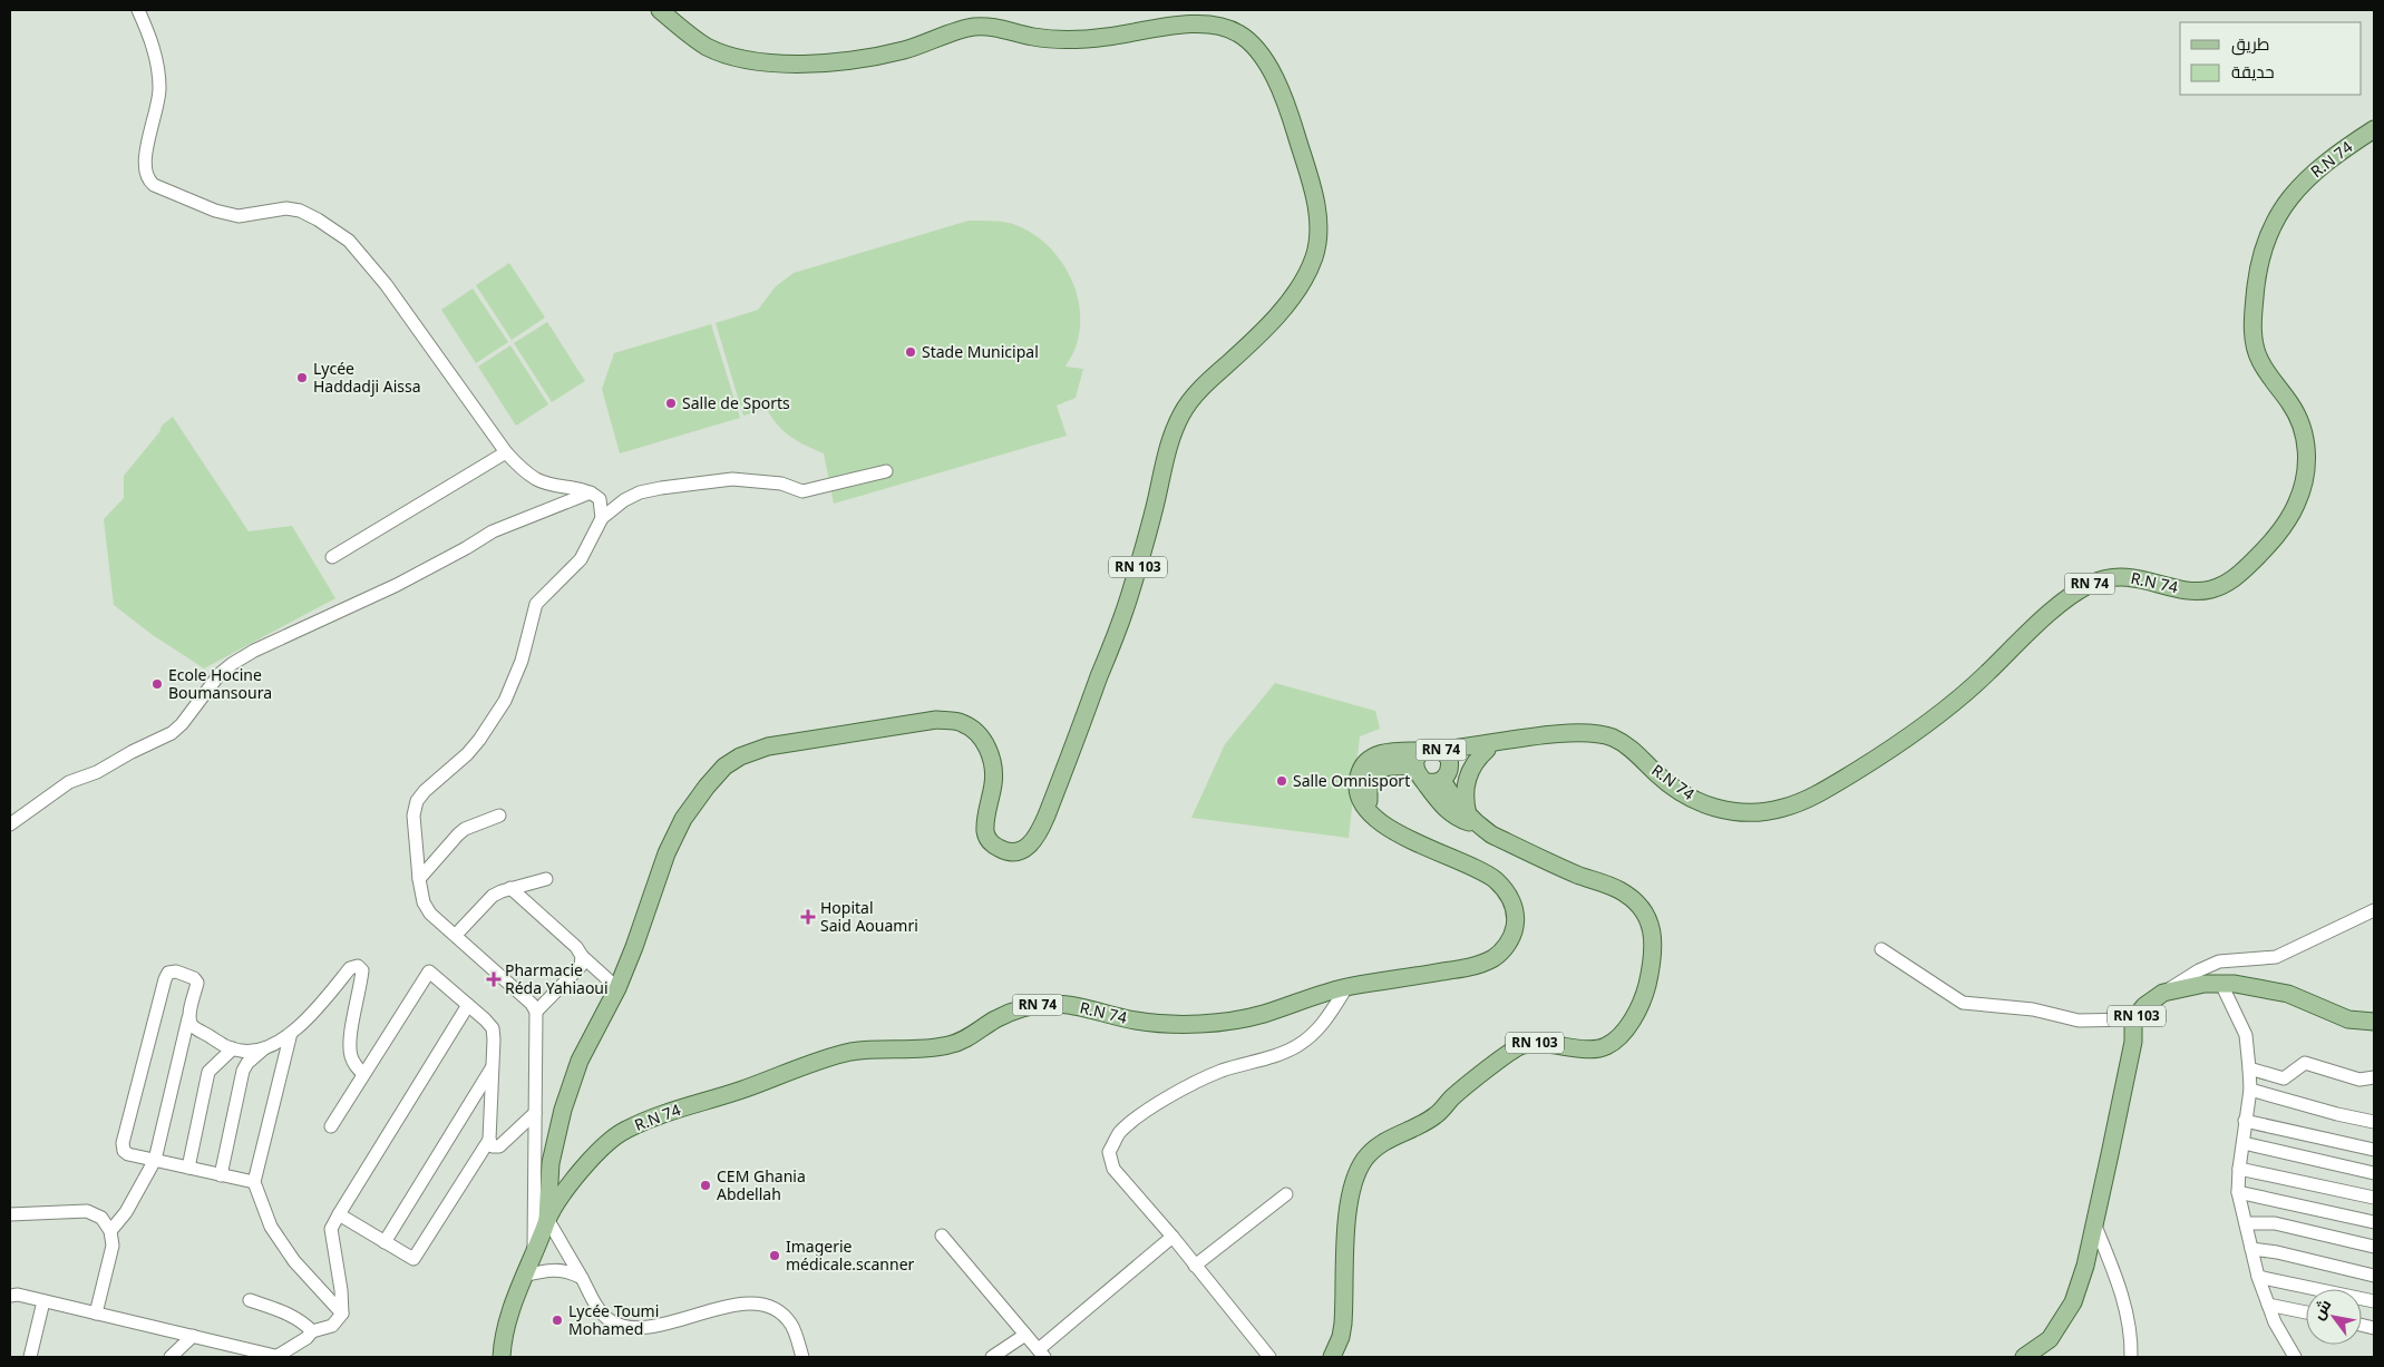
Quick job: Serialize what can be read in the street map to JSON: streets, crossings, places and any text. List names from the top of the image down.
{
  "streets": {
    "main road": ["R.N 74", "RN 103", "RN 74"]
  },
  "crossings": [
    ["R.N 74", "RN 103"],
    ["R.N 74", "RN 74"],
    ["RN 103", "RN 74"]
  ],
  "places": {
    "other": [
      "Stade Municipal",
      "Lycée Haddadji Aissa",
      "Salle de Sports",
      "Ecole Hocine Boumansoura",
      "Salle Omnisport",
      "CEM Ghania Abdellah",
      "Imagerie médicale.scanner",
      "Lycée Toumi Mohamed"
    ],
    "health": ["Hopital Said Aouamri", "Pharmacie Réda Yahiaoui"]
  },
  "legend": ["طريق", "حديقة"],
  "north": "top left"
}
